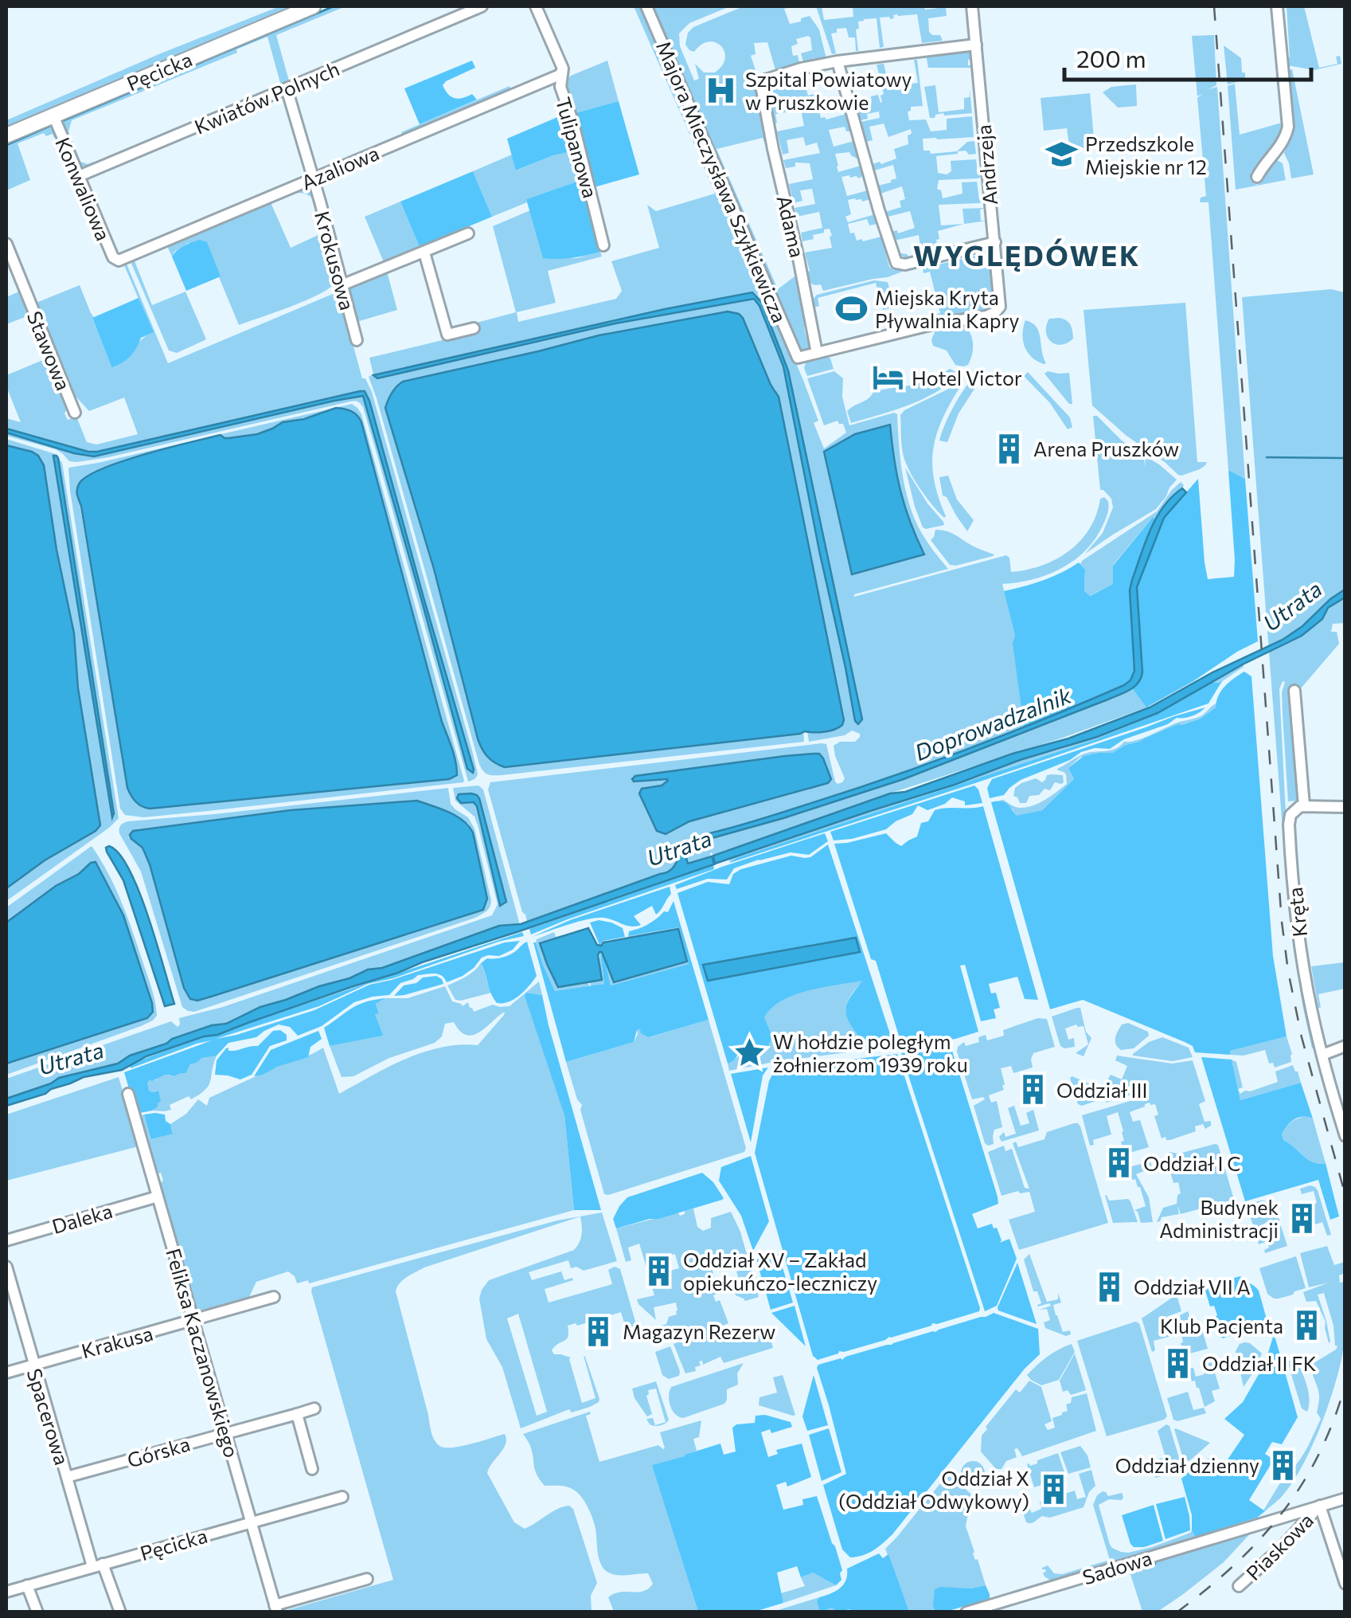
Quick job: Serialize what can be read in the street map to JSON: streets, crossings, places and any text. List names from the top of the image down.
{
  "streets": {
    "street": [
      "Pęcicka",
      "Kwiatów Polnych",
      "Tulipanowa",
      "Andrzeja",
      "Azaliowa",
      "Majora Mieczysława Szyłkiewicza",
      "Konwaliowa",
      "Adama",
      "Krokusowa",
      "Stawowa",
      "Kręta",
      "Daleka",
      "Krakusa",
      "Feliksa Kaczanowskiego",
      "Spacerowa",
      "Górska",
      "Piaskowa",
      "Sadowa"
    ]
  },
  "crossings": [
    ["Pęcicka", "Konwaliowa"],
    ["Pęcicka", "Feliksa Kaczanowskiego"],
    ["Pęcicka", "Spacerowa"],
    ["Kwiatów Polnych", "Konwaliowa"],
    ["Kwiatów Polnych", "Krokusowa"],
    ["Tulipanowa", "Azaliowa"],
    ["Andrzeja", "Majora Mieczysława Szyłkiewicza"],
    ["Andrzeja", "Adama"],
    ["Azaliowa", "Konwaliowa"],
    ["Azaliowa", "Krokusowa"],
    ["Majora Mieczysława Szyłkiewicza", "Adama"],
    ["Daleka", "Feliksa Kaczanowskiego"],
    ["Krakusa", "Feliksa Kaczanowskiego"],
    ["Krakusa", "Spacerowa"],
    ["Feliksa Kaczanowskiego", "Górska"],
    ["Spacerowa", "Górska"],
    ["Piaskowa", "Sadowa"]
  ],
  "districts": ["WYGLĘDÓWEK"],
  "water": ["Utrata", "Doprowadzalnik"],
  "places": {
    "hospital": ["Szpital Powiatowy w Pruszkowie"],
    "school or university": ["Przedszkole Miejskie nr 12"],
    "sports": ["Miejska Kryta Pływalnia Kapry"],
    "hotel": ["Hotel Victor"],
    "building": [
      "Arena Pruszków",
      "Oddział III",
      "Oddział I C",
      "Budynek Administracji",
      "Oddział XV – Zakład opiekuńczo-leczniczy",
      "Oddział VII A",
      "Klub Pacjenta",
      "Magazyn Rezerw",
      "Oddział II FK",
      "Oddział dzienny",
      "Oddział X (Oddział Odwykowy)"
    ],
    "place": ["W hołdzie poległym żołnierzom 1939 roku"]
  },
  "scale_bar": "200 m"
}
